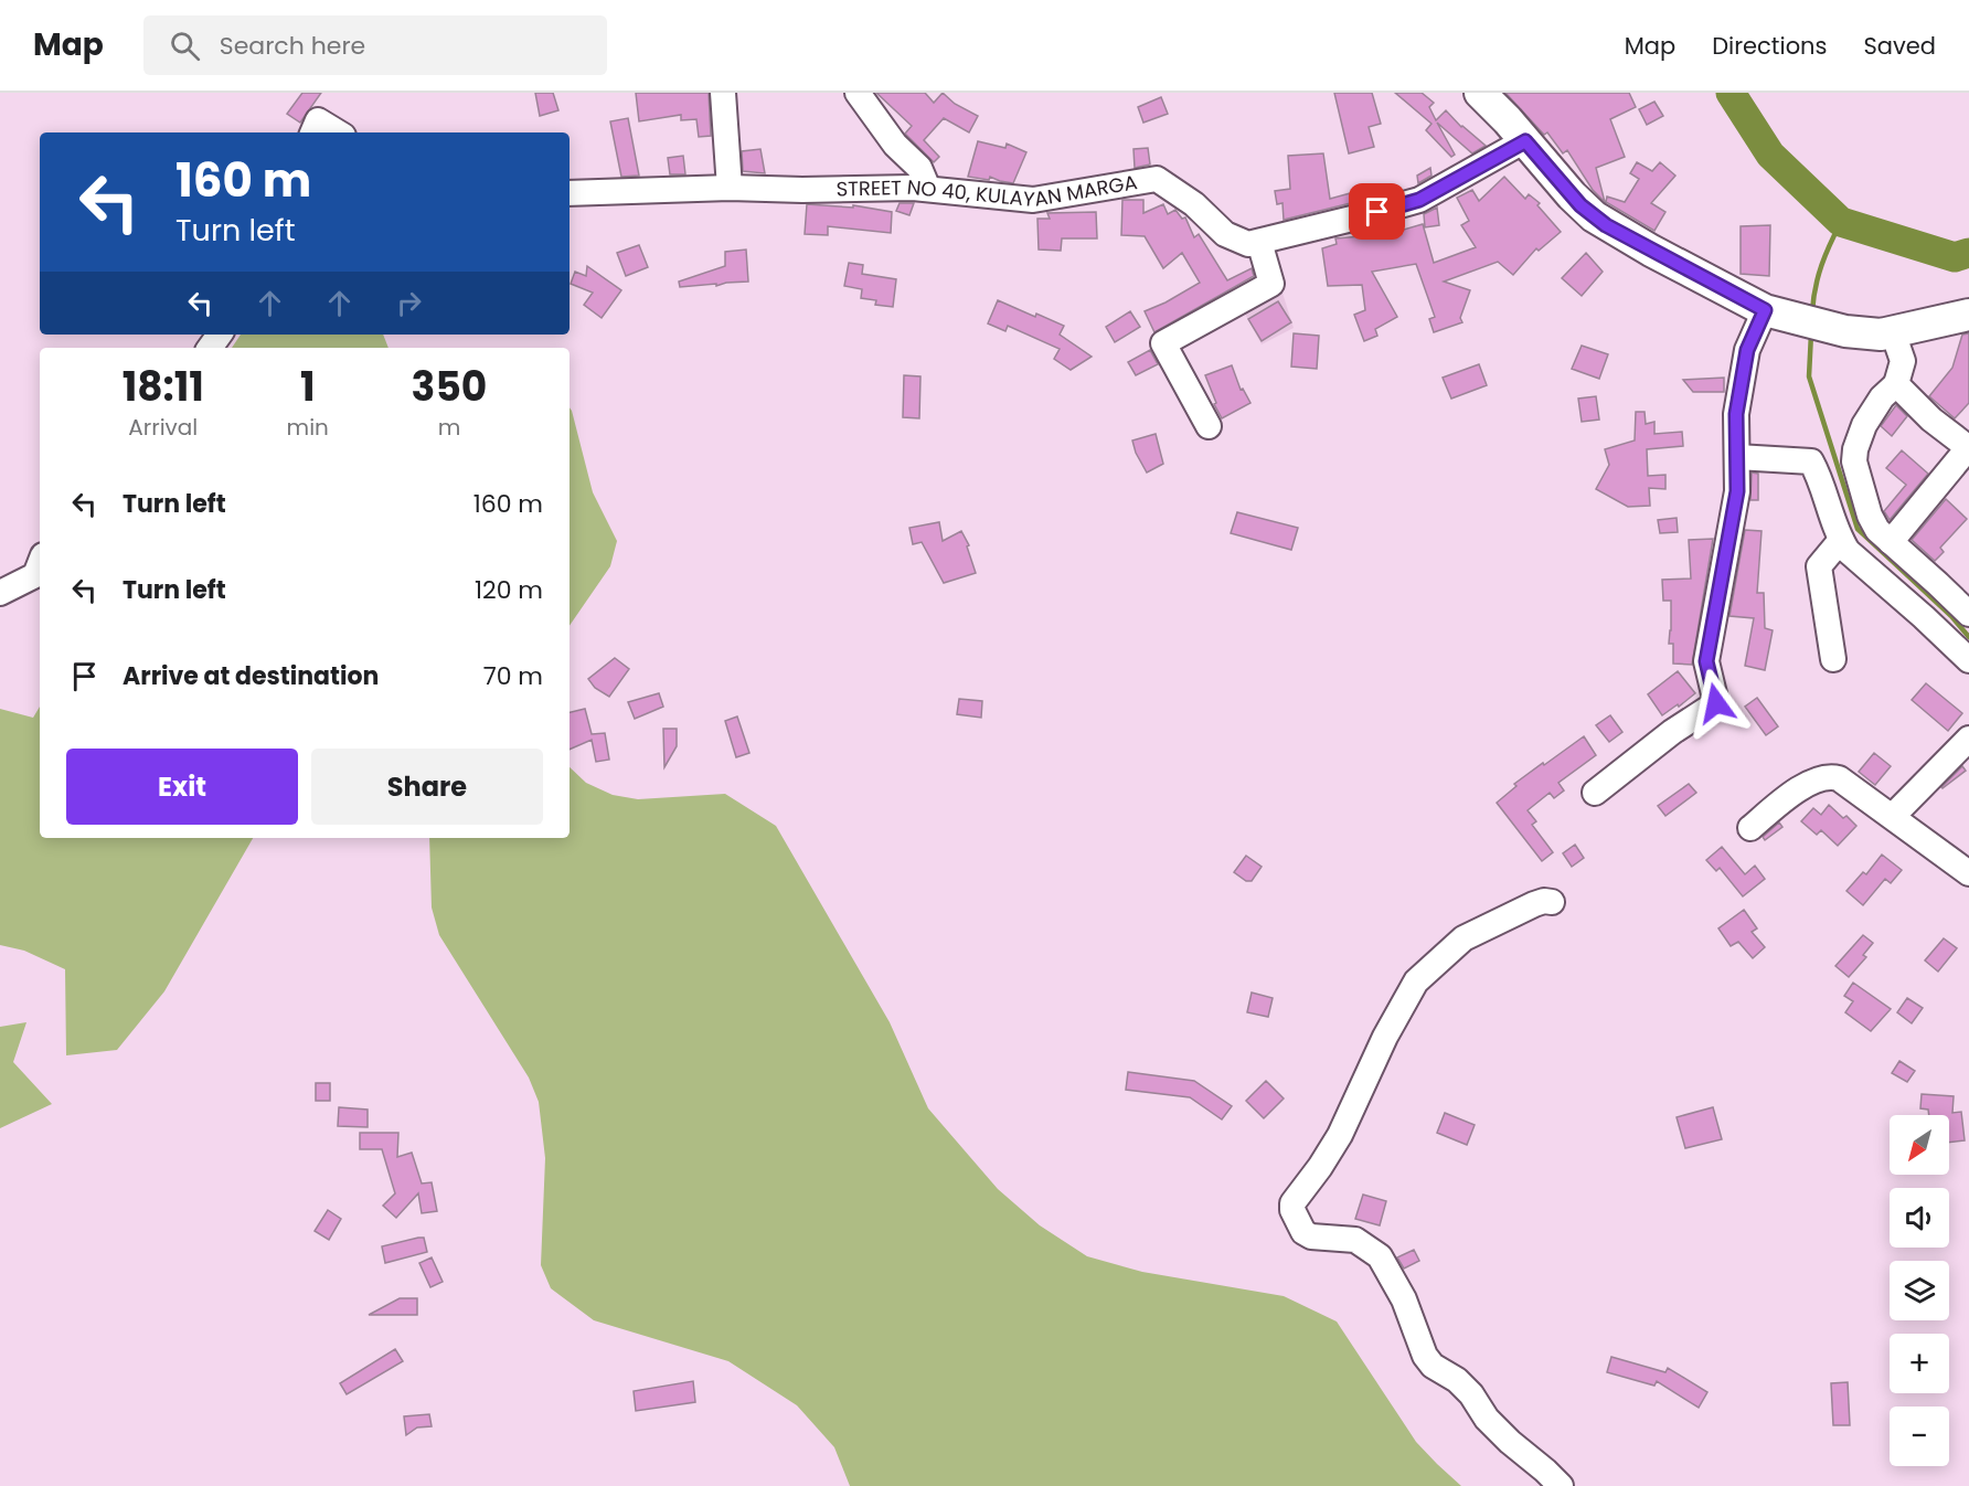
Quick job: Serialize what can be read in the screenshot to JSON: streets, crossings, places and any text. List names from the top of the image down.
{
  "streets": {
    "street": ["STREET NO 40, KULAYAN MARGA"]
  },
  "north": "bottom left",
  "page": {
    "header": "Map",
    "search": "Search here",
    "nav": ["Map", "Directions", "Saved"],
    "turn": ["160 m", "Turn left"],
    "eta": [
      "18:11",
      "Arrival",
      "1",
      "min",
      "350",
      "m"
    ],
    "list": [
      {
        "name": "Turn left",
        "value": "160 m"
      },
      {
        "name": "Turn left",
        "value": "120 m"
      },
      {
        "name": "Arrive at destination",
        "value": "70 m"
      }
    ],
    "buttons": ["Exit", "Share"],
    "map_buttons": ["+", "−"]
  }
}
